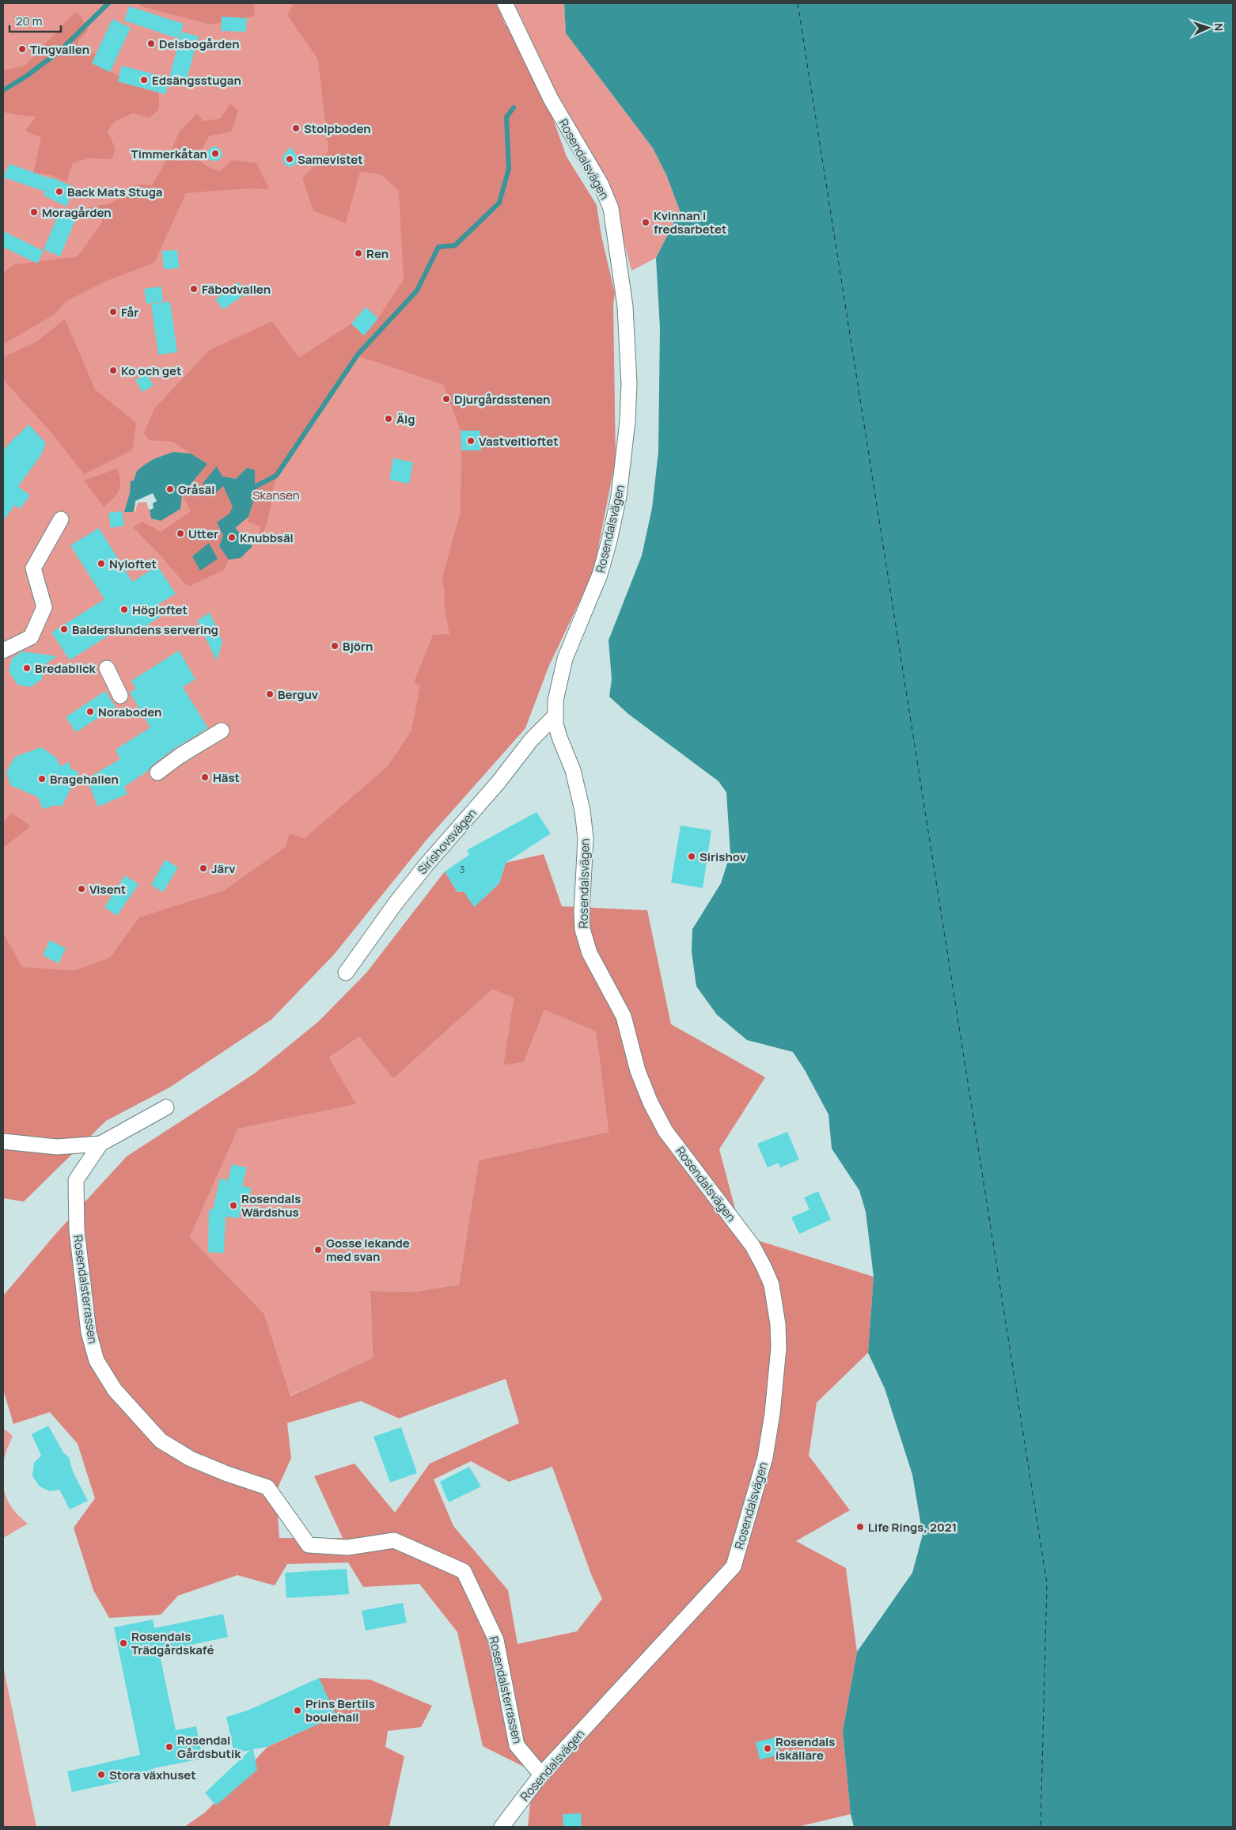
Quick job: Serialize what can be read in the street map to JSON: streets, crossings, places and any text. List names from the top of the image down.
{
  "streets": {
    "street": ["Rosendalsvägen", "Sirishovsvägen", "Rosendalsterrassen"]
  },
  "crossings": [
    ["Rosendalsvägen", "Sirishovsvägen"],
    ["Rosendalsvägen", "Rosendalsterrassen"]
  ],
  "parks": ["Skansen"],
  "places": [
    "Delsbogården",
    "Tingvallen",
    "Edsängsstugan",
    "Stolpboden",
    "Timmerkåtan",
    "Samevistet",
    "Back Mats Stuga",
    "Moragården",
    "Kvinnan i fredsarbetet",
    "Ren",
    "Fäbodvallen",
    "Får",
    "Ko och get",
    "Djurgårdsstenen",
    "Älg",
    "Vastveitloftet",
    "Gråsäl",
    "Utter",
    "Knubbsäl",
    "Nyloftet",
    "Högloftet",
    "Balderslundens servering",
    "Björn",
    "Bredablick",
    "Berguv",
    "Noraboden",
    "Häst",
    "Bragehallen",
    "Sirishov",
    "Järv",
    "Visent",
    "Rosendals Wärdshus",
    "Gosse lekande med svan",
    "Life Rings, 2021",
    "Rosendals Trädgårdskafé",
    "Prins Bertils boulehall",
    "Rosendal Gårdsbutik",
    "Rosendals iskällare",
    "Stora växhuset"
  ],
  "house_numbers": ["3"],
  "scale_bar": "20 m",
  "north": "right"
}
